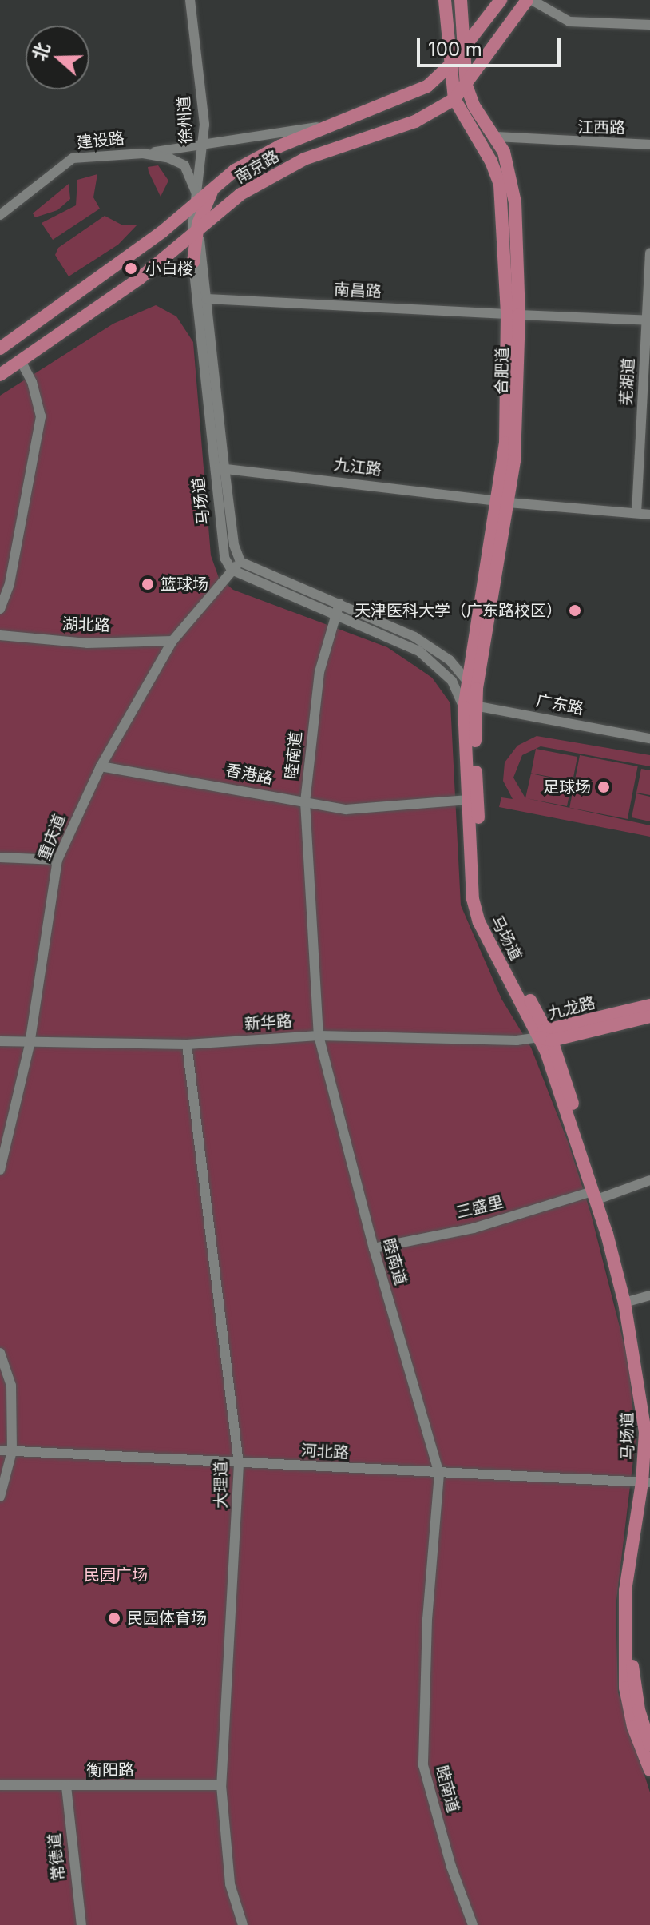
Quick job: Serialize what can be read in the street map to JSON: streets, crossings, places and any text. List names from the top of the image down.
{
  "streets": {
    "main road": [
      "南京路",
      "合肥道",
      "马场道",
      "九龙路"
    ],
    "street": [
      "徐州道",
      "江西路",
      "建设路",
      "南昌路",
      "芜湖道",
      "九江路",
      "湖北路",
      "广东路",
      "睦南道",
      "香港路",
      "重庆道",
      "新华路",
      "三盛里",
      "河北路",
      "大理道",
      "衡阳路",
      "常德道"
    ]
  },
  "crossings": [
    ["徐州道", "建设路"],
    ["徐州道", "南京路"],
    ["徐州道", "马场道"],
    ["江西路", "合肥道"],
    ["建设路", "南京路"],
    ["建设路", "马场道"],
    ["南京路", "合肥道"],
    ["南京路", "马场道"],
    ["南昌路", "合肥道"],
    ["南昌路", "芜湖道"],
    ["南昌路", "马场道"],
    ["合肥道", "九江路"],
    ["合肥道", "马场道"],
    ["合肥道", "广东路"],
    ["芜湖道", "九江路"],
    ["九江路", "马场道"],
    ["马场道", "广东路"],
    ["马场道", "睦南道"],
    ["马场道", "香港路"],
    ["马场道", "重庆道"],
    ["马场道", "新华路"],
    ["马场道", "三盛里"],
    ["马场道", "河北路"],
    ["湖北路", "重庆道"],
    ["睦南道", "香港路"],
    ["睦南道", "新华路"],
    ["睦南道", "三盛里"],
    ["睦南道", "河北路"],
    ["香港路", "重庆道"],
    ["重庆道", "新华路"],
    ["新华路", "大理道"],
    ["河北路", "大理道"],
    ["大理道", "衡阳路"],
    ["衡阳路", "常德道"]
  ],
  "parks": ["民园广场"],
  "places": [
    "小白楼",
    "篮球场",
    "天津医科大学（广东路校区）",
    "足球场",
    "民园体育场"
  ],
  "scale_bar": "100 m",
  "north": "left"
}
